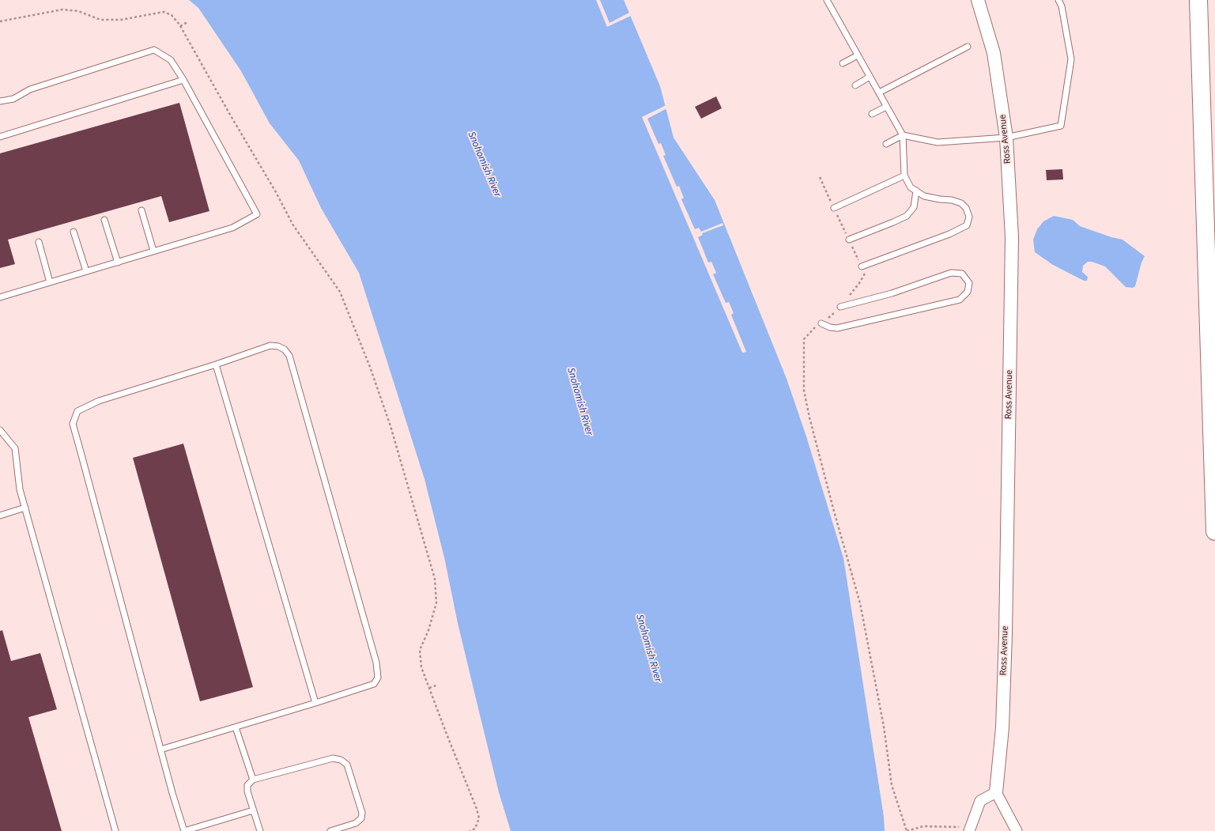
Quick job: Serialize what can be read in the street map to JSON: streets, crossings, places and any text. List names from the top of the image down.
{
  "streets": {
    "street": ["Ross Avenue"]
  },
  "water": ["Snohomish River"]
}
